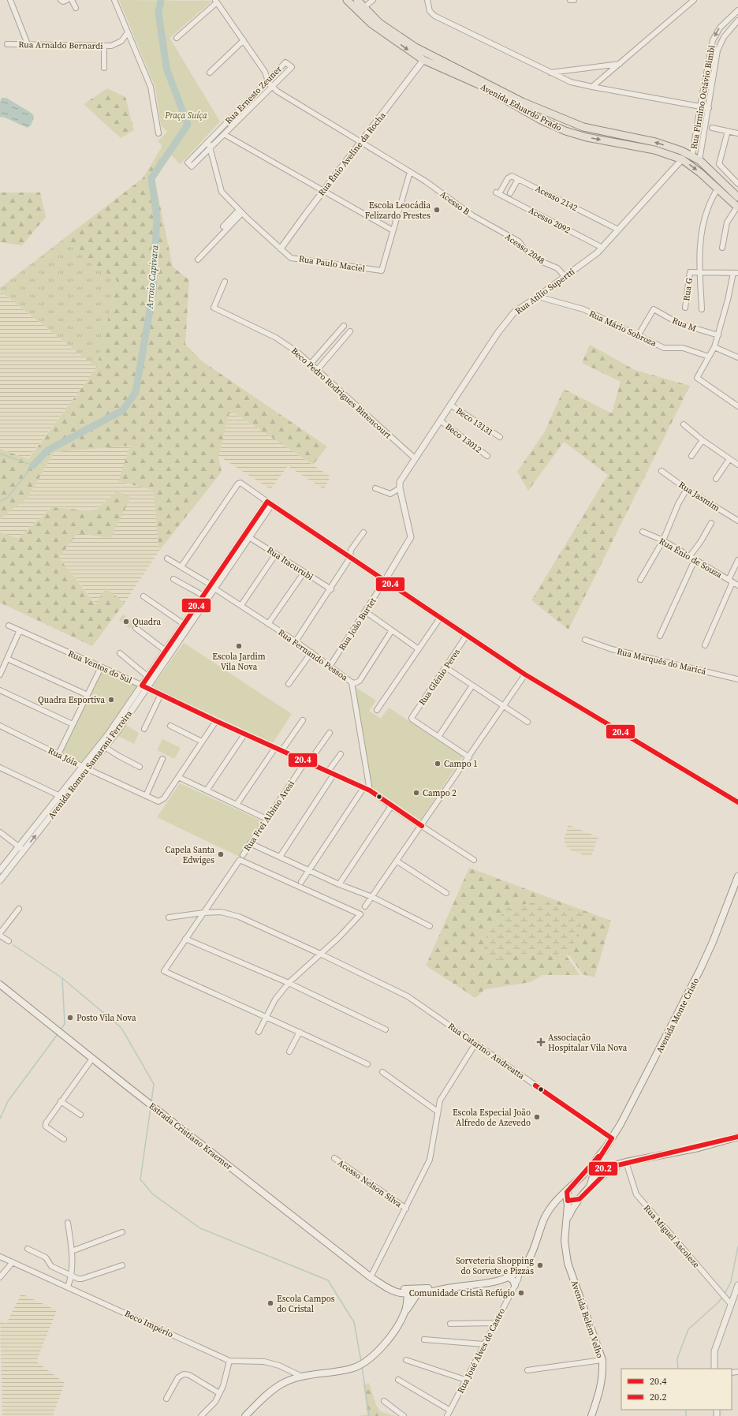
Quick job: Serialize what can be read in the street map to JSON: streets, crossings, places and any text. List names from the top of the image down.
{
  "streets": {
    "main road": [
      "Avenida Eduardo Prado",
      "Avenida Monte Cristo",
      "Estrada Cristiano Kraemer",
      "Avenida Belém Velho"
    ],
    "street": [
      "Rua Arnaldo Bernardi",
      "Rua Ernesto Zeuner",
      "Rua Firmino Octávio Bimbi",
      "Rua Ênio Aveline da Rocha",
      "Acesso 2142",
      "Acesso B",
      "Acesso 2092",
      "Acesso 2048",
      "Rua Paulo Maciel",
      "Rua G",
      "Rua Atílio Supertti",
      "Rua M",
      "Rua Mário Sobroza",
      "Beco Pedro Rodrigues Bittencourt",
      "Beco 13131",
      "Beco 13012",
      "Rua Jasmim",
      "Rua Ênio de Souza",
      "Rua Itacurubi",
      "Rua João Burtet",
      "Rua Fernando Pessoa",
      "Rua Marquês do Maricá",
      "Rua Ventos do Sul",
      "Rua Glênio Peres",
      "Rua Jóia",
      "Avenida Romeu Samarani Ferreira",
      "Rua Frei Albino Aresi",
      "Rua Catarino Andreatta",
      "Acesso Nelson Silva",
      "Rua Miguel Ascoleze",
      "Beco Império",
      "Rua José Alves de Castro"
    ]
  },
  "crossings": [
    ["Rua Ernesto Zeuner", "Acesso B"],
    ["Rua Ernesto Zeuner", "Rua Paulo Maciel"],
    ["Rua Firmino Octávio Bimbi", "Avenida Eduardo Prado"],
    ["Avenida Eduardo Prado", "Rua Ênio Aveline da Rocha"],
    ["Avenida Eduardo Prado", "Rua Atílio Supertti"],
    ["Rua Ênio Aveline da Rocha", "Acesso B"],
    ["Rua Ênio Aveline da Rocha", "Rua Paulo Maciel"],
    ["Acesso 2142", "Acesso 2092"],
    ["Acesso 2142", "Rua Atílio Supertti"],
    ["Acesso B", "Acesso 2048"],
    ["Acesso 2092", "Rua Atílio Supertti"],
    ["Acesso 2048", "Rua Atílio Supertti"],
    ["Rua Atílio Supertti", "Rua Mário Sobroza"],
    ["Rua Atílio Supertti", "Beco Pedro Rodrigues Bittencourt"],
    ["Rua Atílio Supertti", "Beco 13131"],
    ["Rua Atílio Supertti", "Beco 13012"],
    ["Rua M", "Rua Mário Sobroza"],
    ["Rua Itacurubi", "Avenida Romeu Samarani Ferreira"],
    ["Rua João Burtet", "Rua Fernando Pessoa"],
    ["Rua Fernando Pessoa", "Rua Ventos do Sul"],
    ["Rua Fernando Pessoa", "Avenida Romeu Samarani Ferreira"],
    ["Rua Ventos do Sul", "Avenida Romeu Samarani Ferreira"],
    ["Rua Ventos do Sul", "Rua Frei Albino Aresi"],
    ["Rua Jóia", "Avenida Romeu Samarani Ferreira"],
    ["Avenida Monte Cristo", "Rua Catarino Andreatta"],
    ["Avenida Monte Cristo", "Estrada Cristiano Kraemer"],
    ["Avenida Monte Cristo", "Avenida Belém Velho"],
    ["Estrada Cristiano Kraemer", "Avenida Belém Velho"],
    ["Estrada Cristiano Kraemer", "Rua José Alves de Castro"],
    ["Rua Miguel Ascoleze", "Avenida Belém Velho"]
  ],
  "water": ["Arroio Capivara"],
  "parks": ["Praça Suíça"],
  "places": {
    "other": [
      "Escola Leocádia Felizardo Prestes",
      "Quadra",
      "Escola Jardim Vila Nova",
      "Quadra Esportiva",
      "Campo 1",
      "Campo 2",
      "Capela Santa Edwiges",
      "Posto Vila Nova",
      "Escola Especial João Alfredo de Azevedo",
      "Sorveteria Shopping do Sorvete e Pizzas",
      "Comunidade Cristã Refúgio",
      "Escola Campos do Cristal"
    ],
    "health": ["Associação Hospitalar Vila Nova"]
  },
  "lines": ["transit line 20.4", "transit line 20.2"],
  "legend": ["20.4", "20.2"]
}
